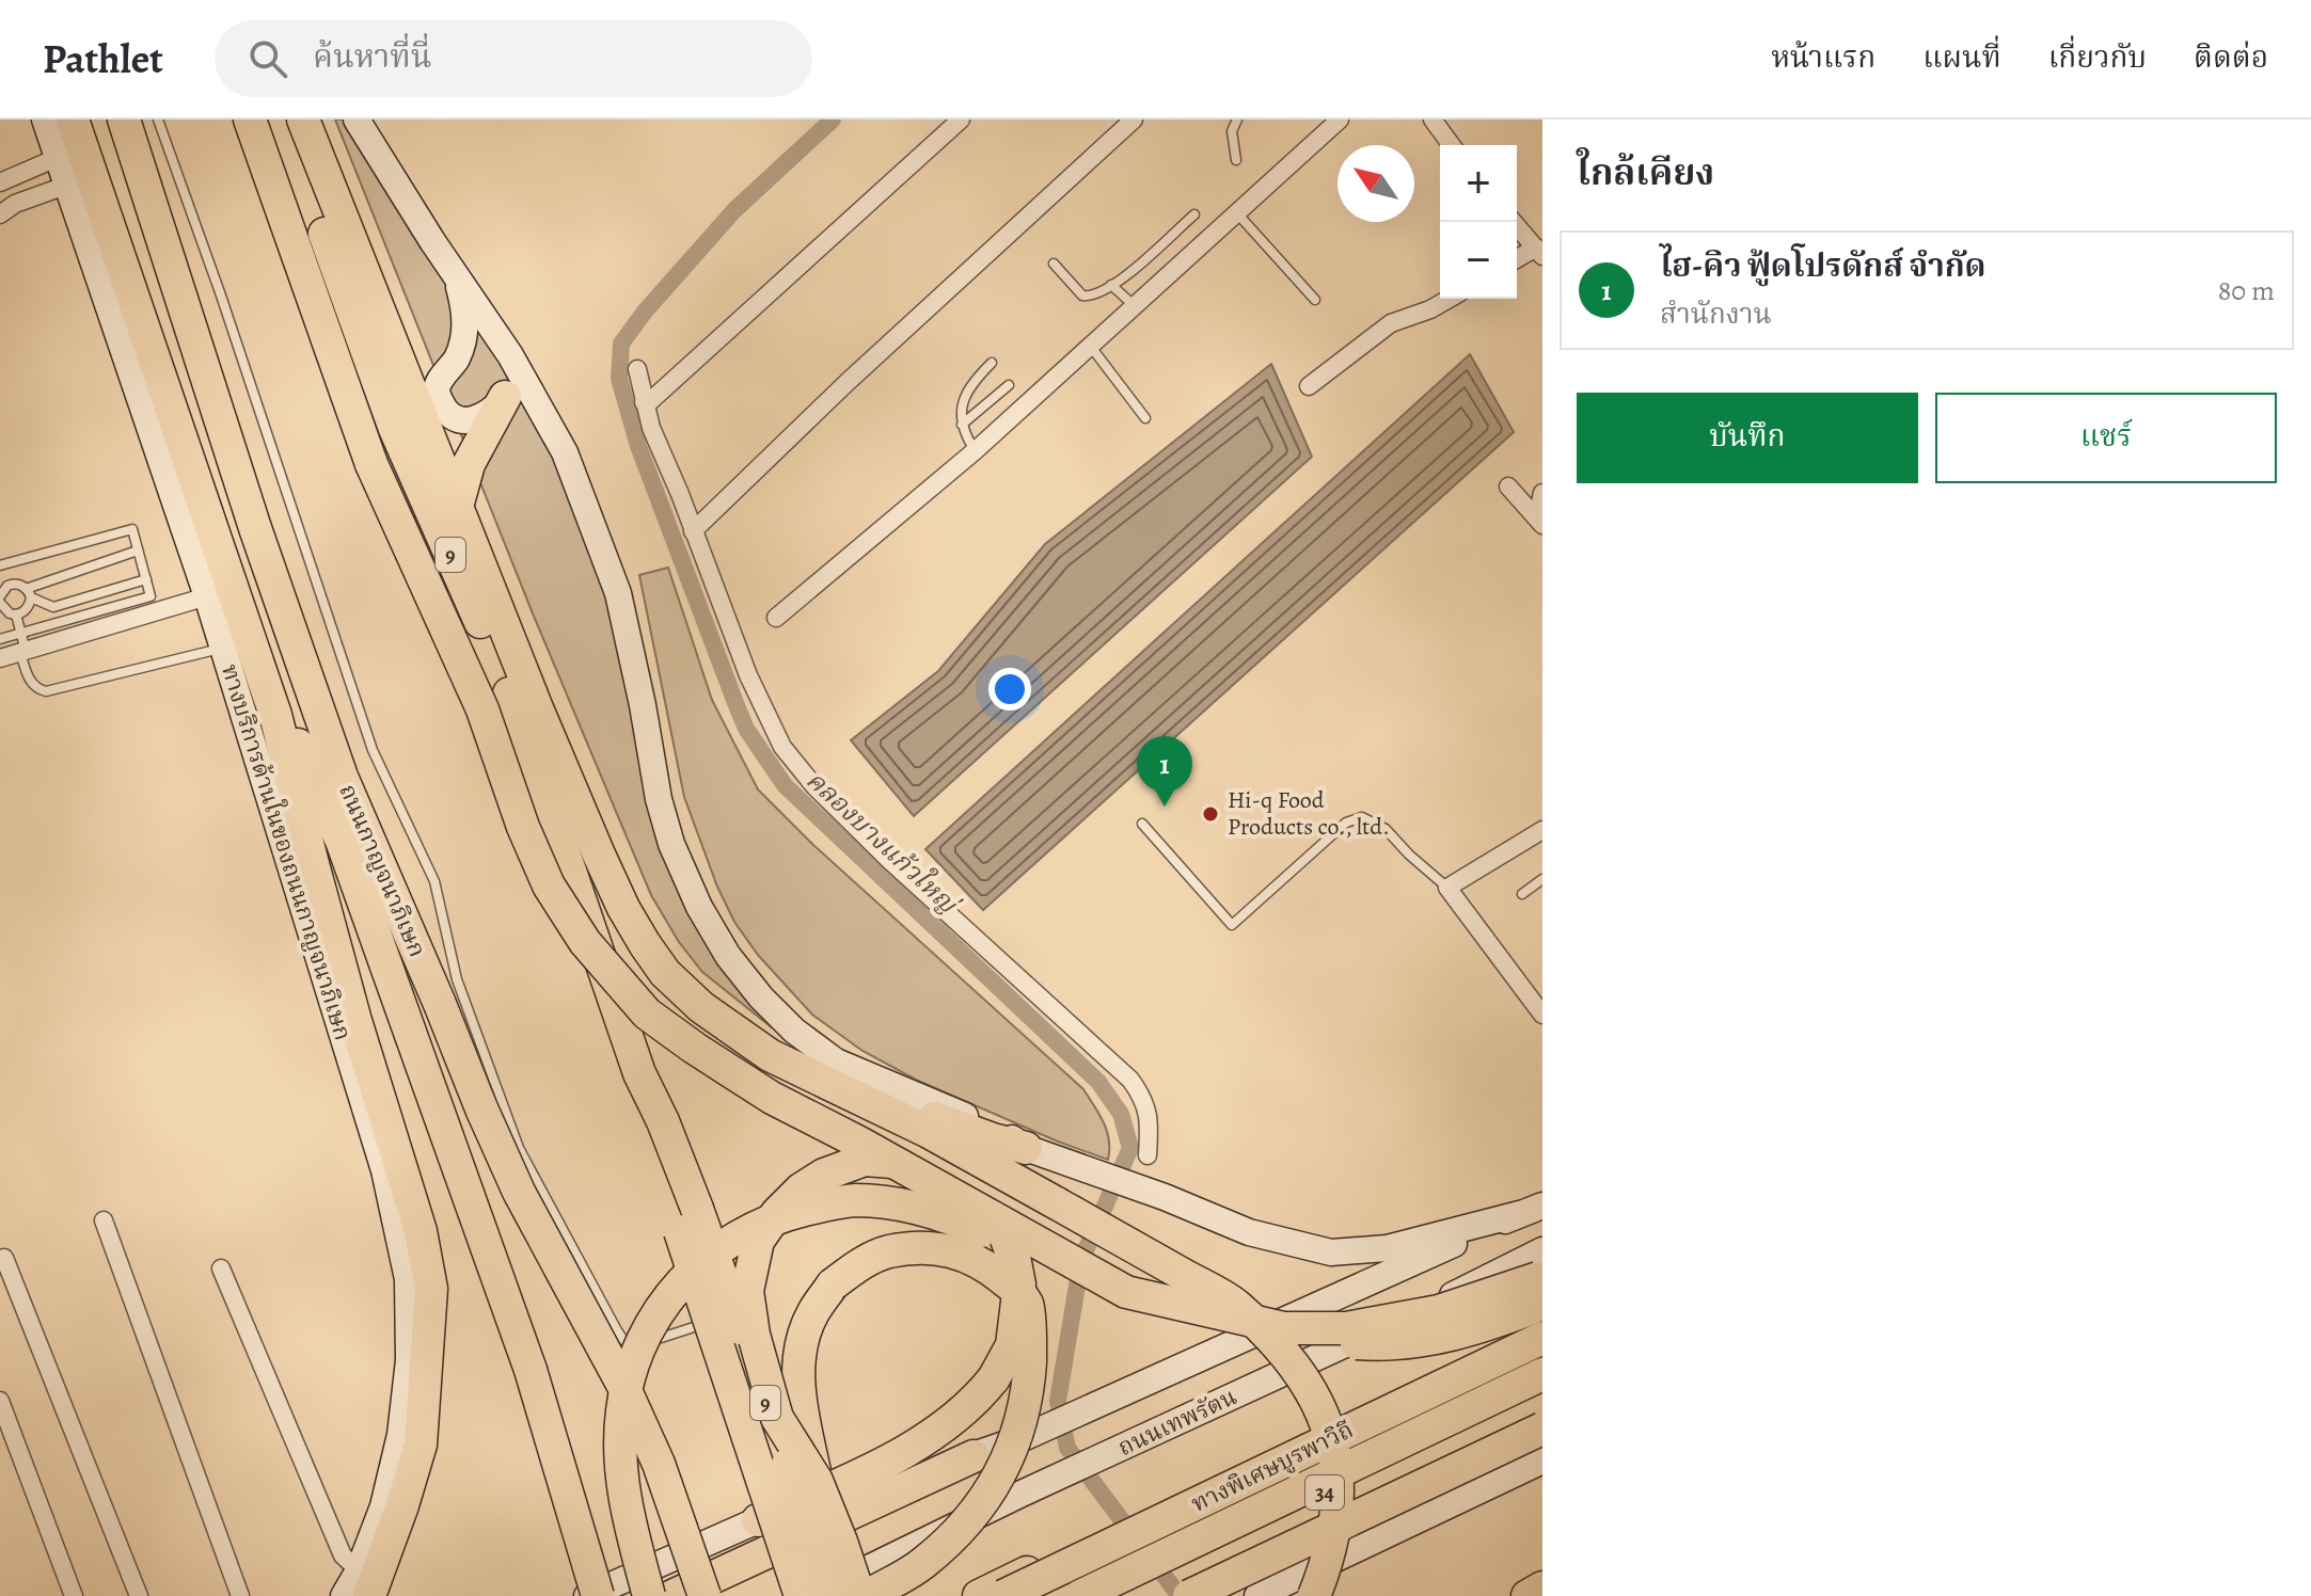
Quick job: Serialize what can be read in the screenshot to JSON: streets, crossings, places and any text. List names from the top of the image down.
{
  "streets": {
    "highway": [
      "9",
      "ถนนกาญจนาภิเษก",
      "ทางพิเศษบูรพาวิถี",
      "34"
    ],
    "main road": ["ทางบริการด้านในของถนนกาญจนาภิเษก", "ถนนเทพรัตน"]
  },
  "crossings": [
    ["ทางพิเศษบูรพาวิถี", "34"]
  ],
  "water": ["คลองบางแก้วใหญ่"],
  "places": ["Hi-q Food Products co., ltd."],
  "north": "top left",
  "page": {
    "header": "Pathlet",
    "search": "ค้นหาที่นี่",
    "nav": [
      "หน้าแรก",
      "แผนที่",
      "เกี่ยวกับ",
      "ติดต่อ"
    ],
    "heading": "ใกล้เคียง",
    "map_buttons": ["+", "−"],
    "list": [
      {
        "mark": "1",
        "name": "ไฮ-คิว ฟู้ดโปรดักส์ จำกัด",
        "note": "สำนักงาน",
        "value": "80 m"
      }
    ],
    "buttons": ["บันทึก", "แชร์"],
    "pins": "1"
  }
}
